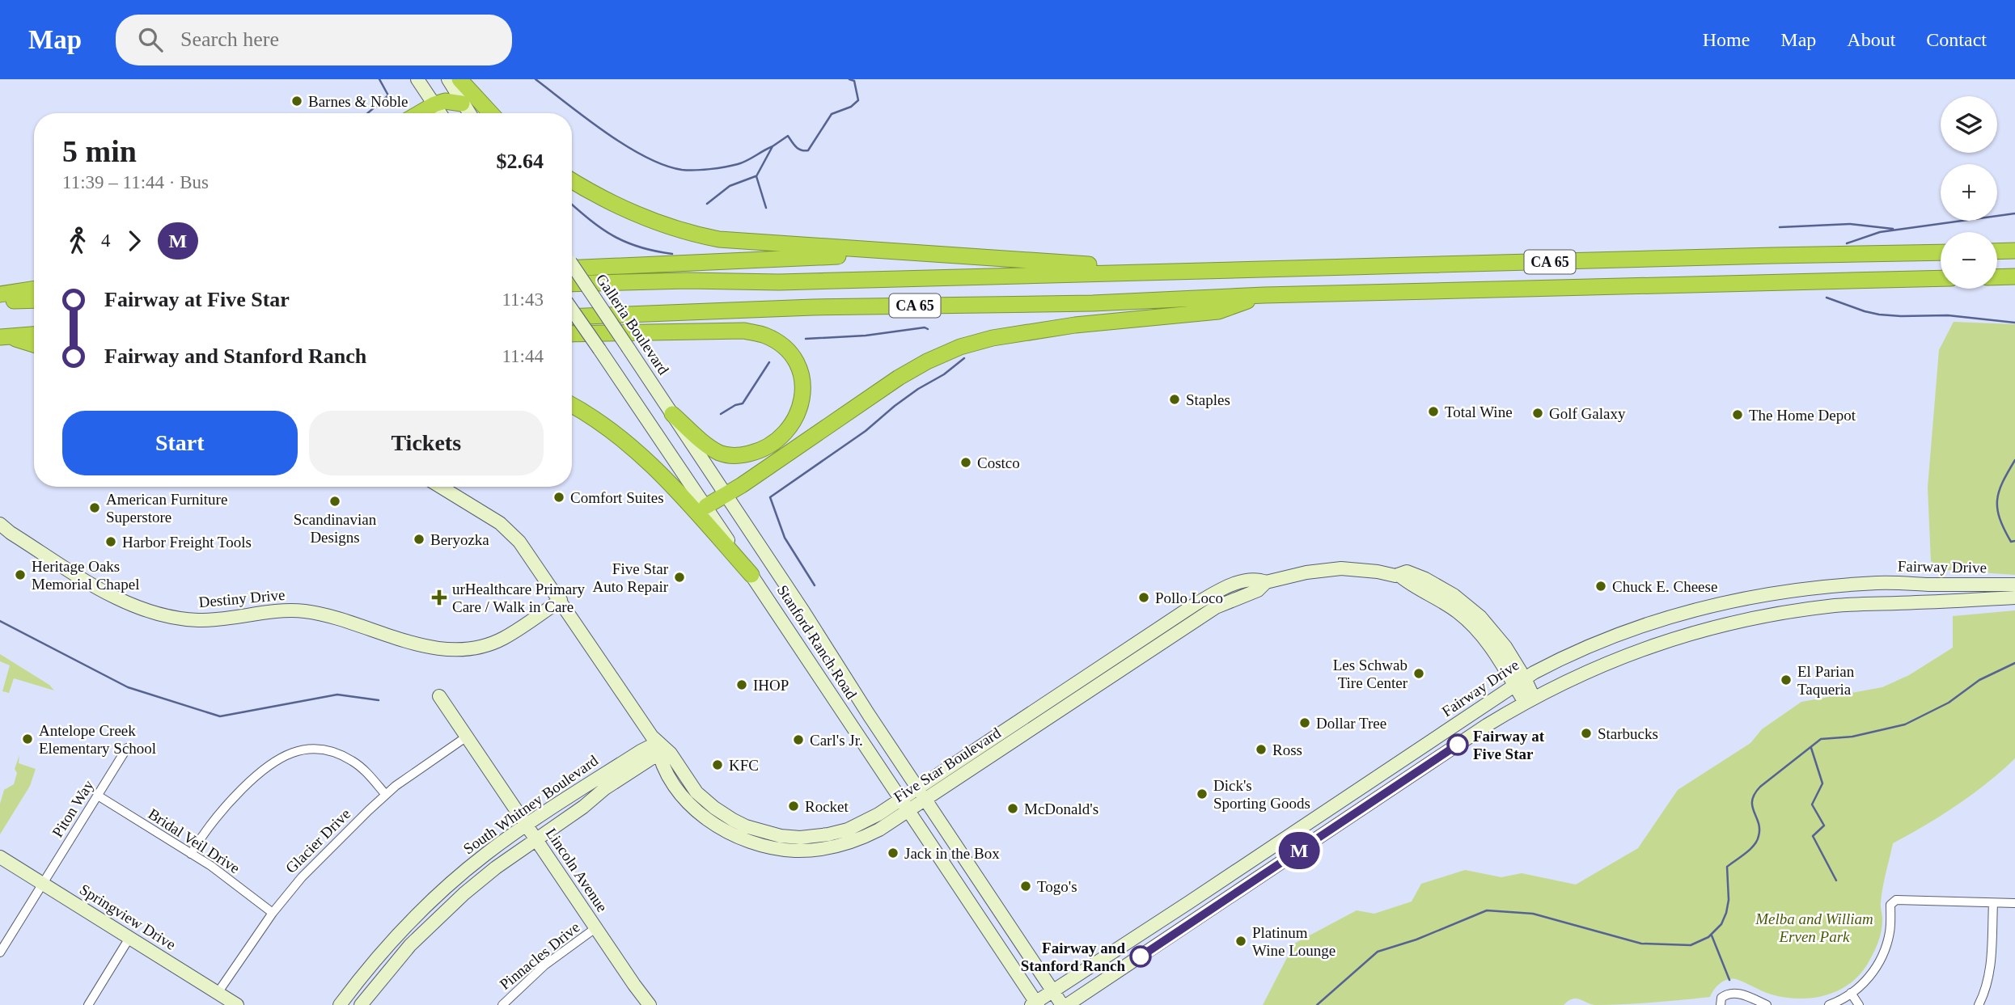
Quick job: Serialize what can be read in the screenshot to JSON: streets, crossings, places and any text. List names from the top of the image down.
{
  "streets": {
    "highway": ["CA 65"],
    "street": [
      "Galleria Boulevard",
      "Fairway Drive",
      "Destiny Drive",
      "Stanford Ranch Road",
      "Five Star Boulevard",
      "South Whitney Boulevard",
      "Piton Way",
      "Bridal Veil Drive",
      "Glacier Drive",
      "Lincoln Avenue",
      "Springview Drive",
      "Pinnacles Drive"
    ]
  },
  "crossings": [
    ["Galleria Boulevard", "Stanford Ranch Road"],
    ["Fairway Drive", "Stanford Ranch Road"],
    ["Fairway Drive", "Five Star Boulevard"],
    ["Destiny Drive", "Five Star Boulevard"],
    ["Stanford Ranch Road", "Five Star Boulevard"],
    ["Five Star Boulevard", "South Whitney Boulevard"],
    ["South Whitney Boulevard", "Lincoln Avenue"],
    ["Piton Way", "Bridal Veil Drive"],
    ["Piton Way", "Springview Drive"],
    ["Bridal Veil Drive", "Glacier Drive"],
    ["Glacier Drive", "Lincoln Avenue"],
    ["Glacier Drive", "Springview Drive"],
    ["Lincoln Avenue", "Pinnacles Drive"]
  ],
  "parks": ["Melba and William Erven Park"],
  "places": {
    "other": [
      "Barnes & Noble",
      "Staples",
      "Total Wine",
      "Golf Galaxy",
      "The Home Depot",
      "Costco",
      "Comfort Suites",
      "Scandinavian Designs",
      "American Furniture Superstore",
      "Beryozka",
      "Harbor Freight Tools",
      "Heritage Oaks Memorial Chapel",
      "Five Star Auto Repair",
      "Chuck E. Cheese",
      "Pollo Loco",
      "Les Schwab Tire Center",
      "El Parian Taqueria",
      "IHOP",
      "Dollar Tree",
      "Starbucks",
      "Antelope Creek Elementary School",
      "Carl's Jr.",
      "Fairway at Five Star",
      "Ross",
      "KFC",
      "Dick's Sporting Goods",
      "Rocket",
      "McDonald's",
      "Jack in the Box",
      "Togo's",
      "Platinum Wine Lounge",
      "Fairway and Stanford Ranch"
    ],
    "health": ["urHealthcare Primary Care / Walk in Care"]
  },
  "lines": ["bus line M"],
  "page": {
    "header": "Map",
    "search": "Search here",
    "nav": [
      "Home",
      "Map",
      "About",
      "Contact"
    ],
    "on_map": "M",
    "map_buttons": ["+", "−"],
    "heading": ["5 min", "11:39 – 11:44 · Bus", "$2.64"],
    "legs": ["4", "M"],
    "list": [
      {
        "name": "Fairway at Five Star",
        "value": "11:43"
      },
      {
        "name": "Fairway and Stanford Ranch",
        "value": "11:44"
      }
    ],
    "buttons": ["Start", "Tickets"]
  }
}
